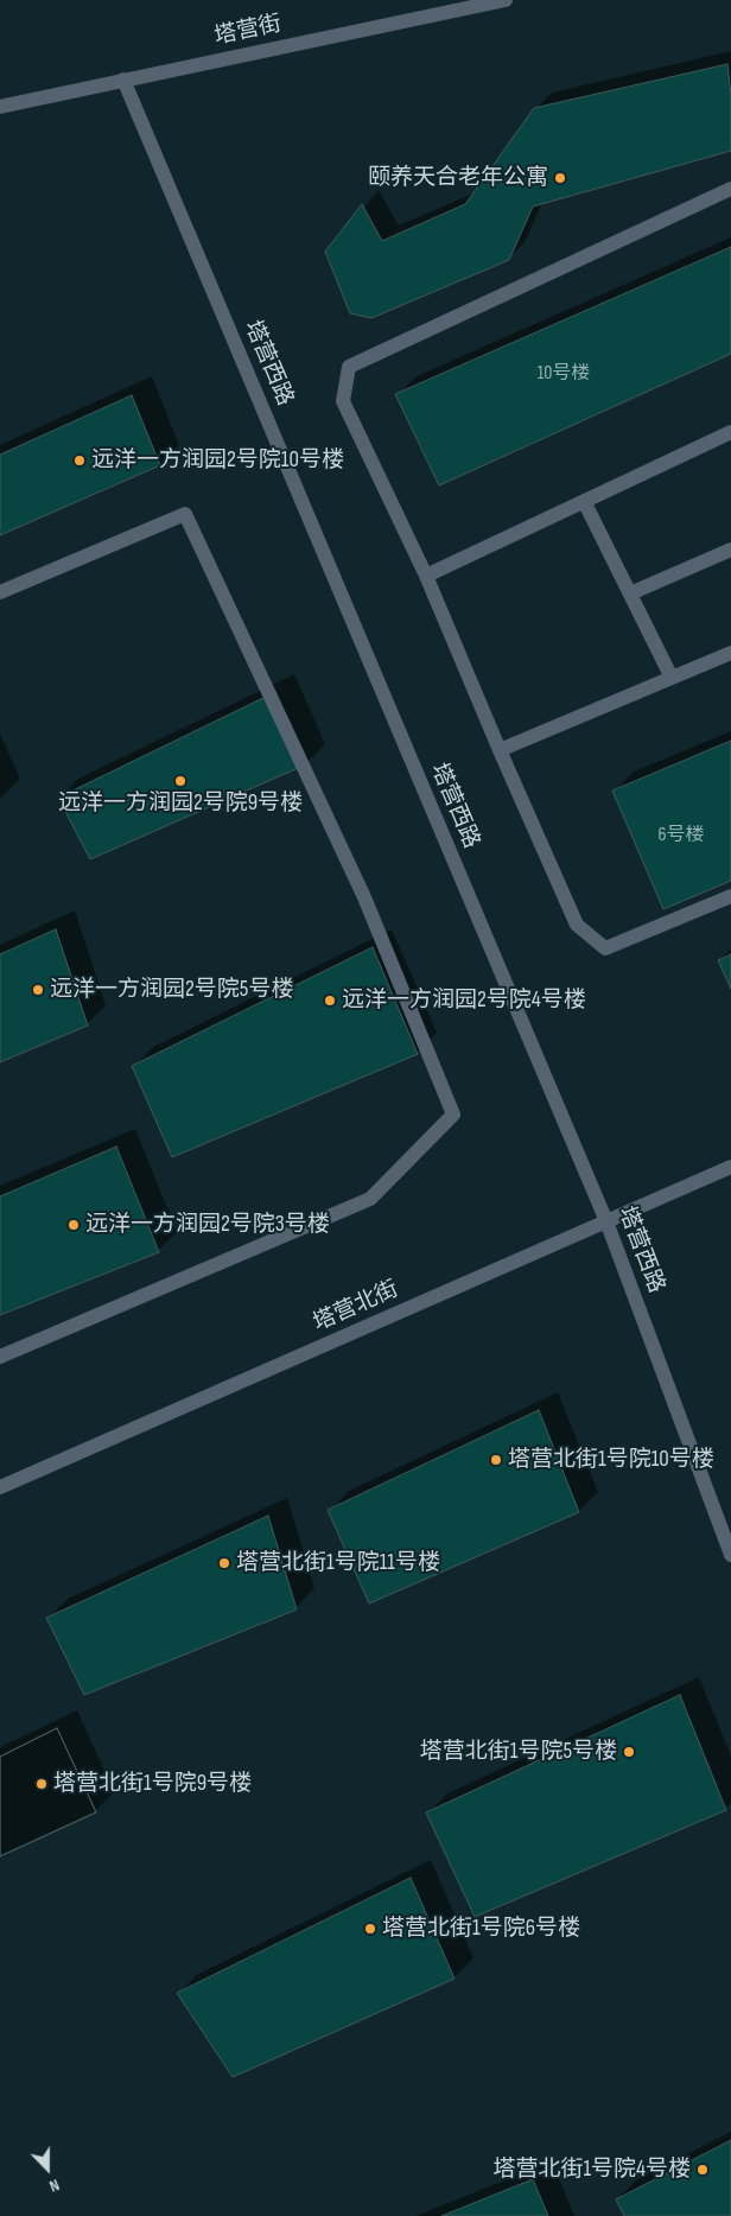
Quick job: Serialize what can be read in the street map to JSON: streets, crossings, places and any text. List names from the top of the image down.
{
  "streets": {
    "street": ["塔营街", "塔营西路", "塔营北街"]
  },
  "crossings": [
    ["塔营街", "塔营西路"],
    ["塔营西路", "塔营北街"]
  ],
  "places": [
    "颐养天合老年公寓",
    "远洋一方润园2号院10号楼",
    "远洋一方润园2号院9号楼",
    "远洋一方润园2号院5号楼",
    "远洋一方润园2号院4号楼",
    "远洋一方润园2号院3号楼",
    "塔营北街1号院10号楼",
    "塔营北街1号院11号楼",
    "塔营北街1号院5号楼",
    "塔营北街1号院9号楼",
    "塔营北街1号院6号楼",
    "塔营北街1号院4号楼"
  ],
  "house_numbers": ["10号楼", "6号楼"],
  "north": "bottom"
}
